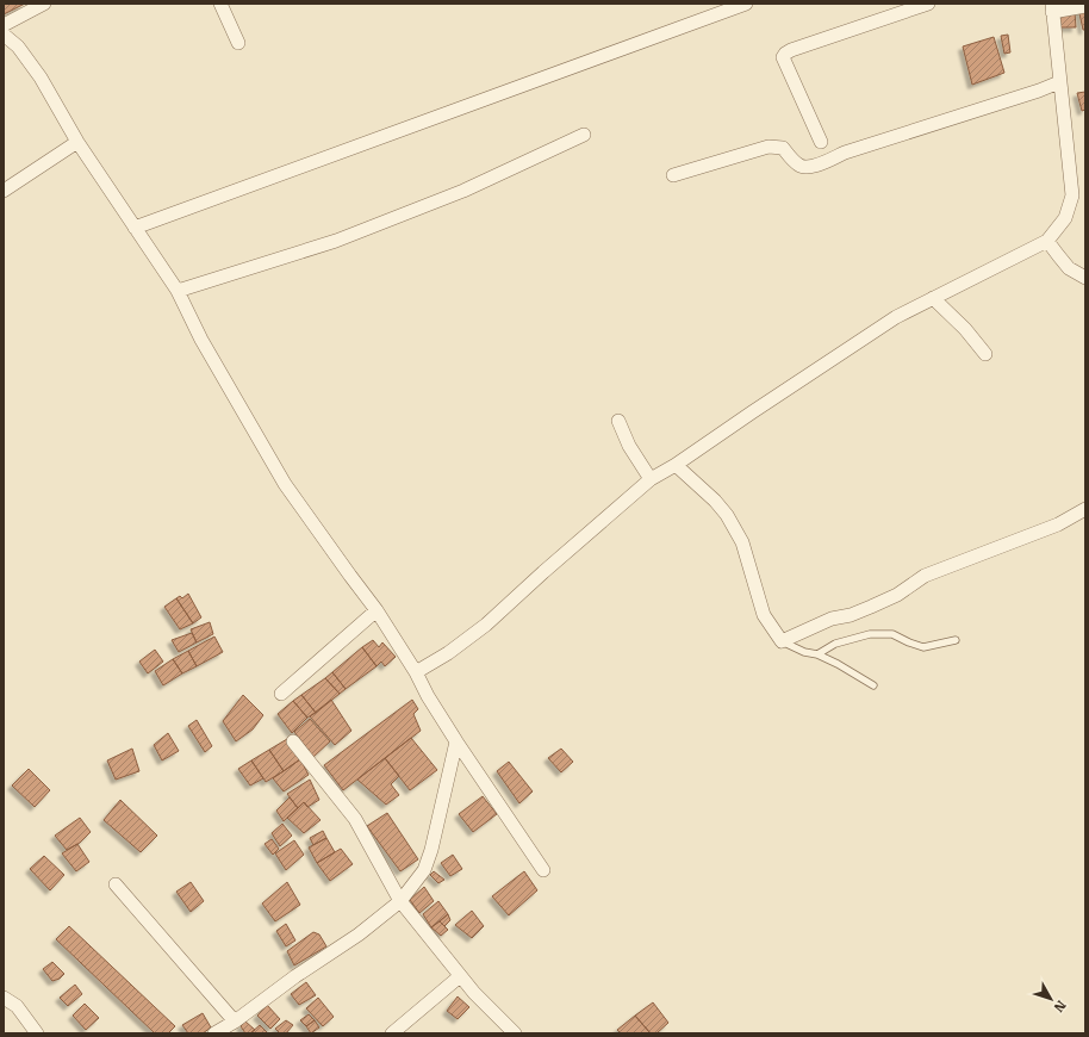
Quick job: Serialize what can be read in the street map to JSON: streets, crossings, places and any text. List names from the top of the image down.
{
  "north": "bottom right"
}
